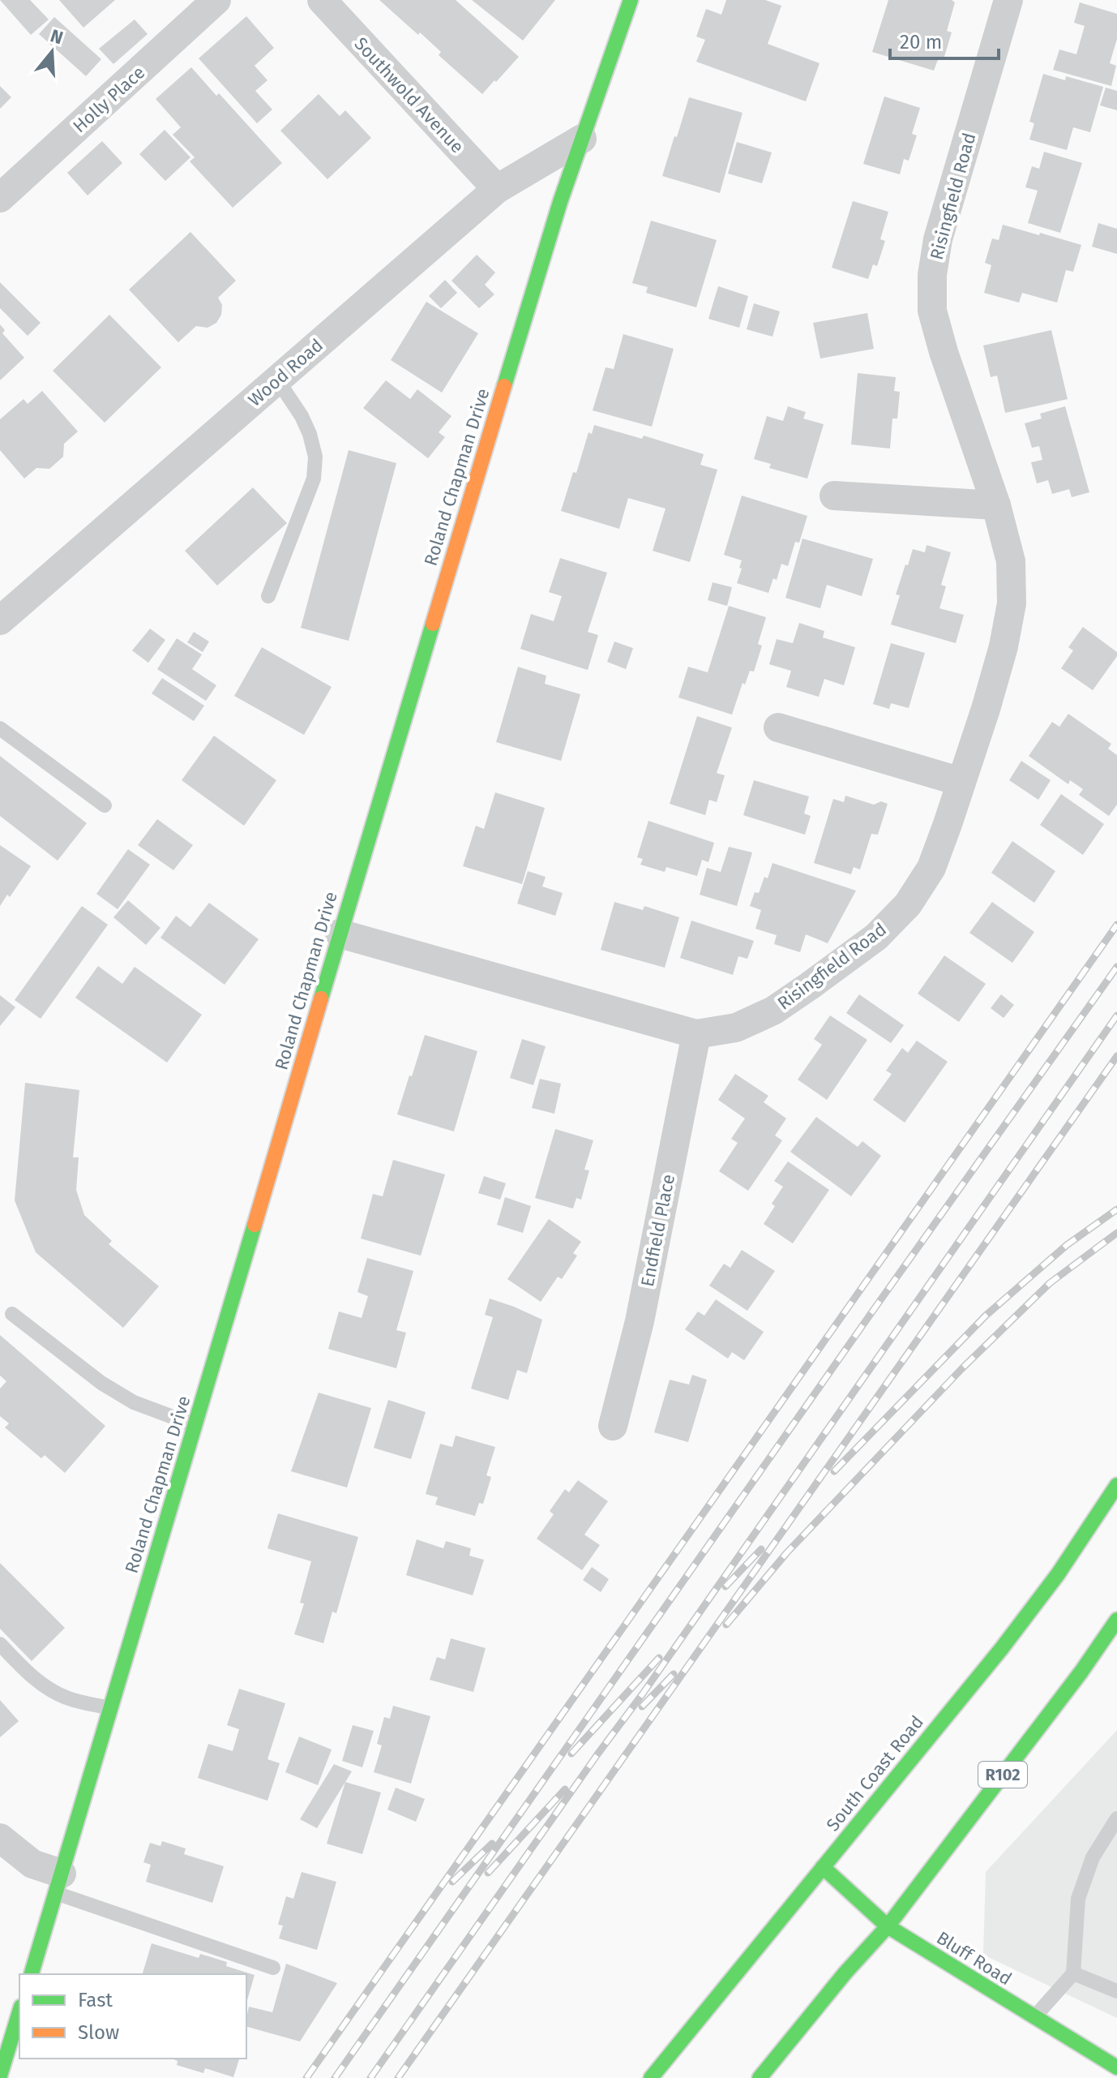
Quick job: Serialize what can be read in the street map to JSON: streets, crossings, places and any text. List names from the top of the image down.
{
  "streets": {
    "main road": [
      "Roland Chapman Drive",
      "South Coast Road",
      "R102",
      "Bluff Road"
    ],
    "street": [
      "Southwold Avenue",
      "Holly Place",
      "Risingfield Road",
      "Wood Road",
      "Endfield Place"
    ]
  },
  "crossings": [
    ["Southwold Avenue", "Wood Road"],
    ["Risingfield Road", "Endfield Place"],
    ["Wood Road", "Roland Chapman Drive"],
    ["South Coast Road", "Bluff Road"],
    ["R102", "Bluff Road"]
  ],
  "legend": ["Fast", "Slow"],
  "scale_bar": "20 m",
  "north": "top"
}
